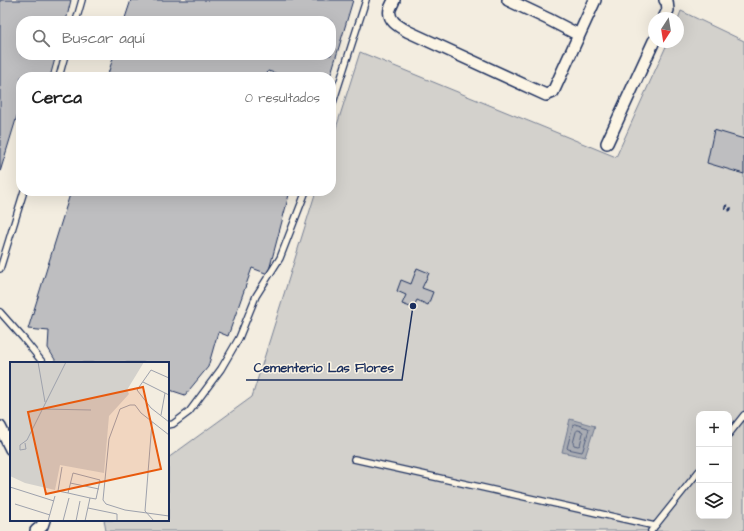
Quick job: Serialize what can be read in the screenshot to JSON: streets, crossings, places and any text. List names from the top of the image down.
{
  "places": ["Cementerio Las Flores"],
  "north": "bottom",
  "page": {
    "search": "Buscar aquí",
    "heading": ["Cerca", "0 resultados"],
    "map_buttons": ["+", "−"]
  }
}
